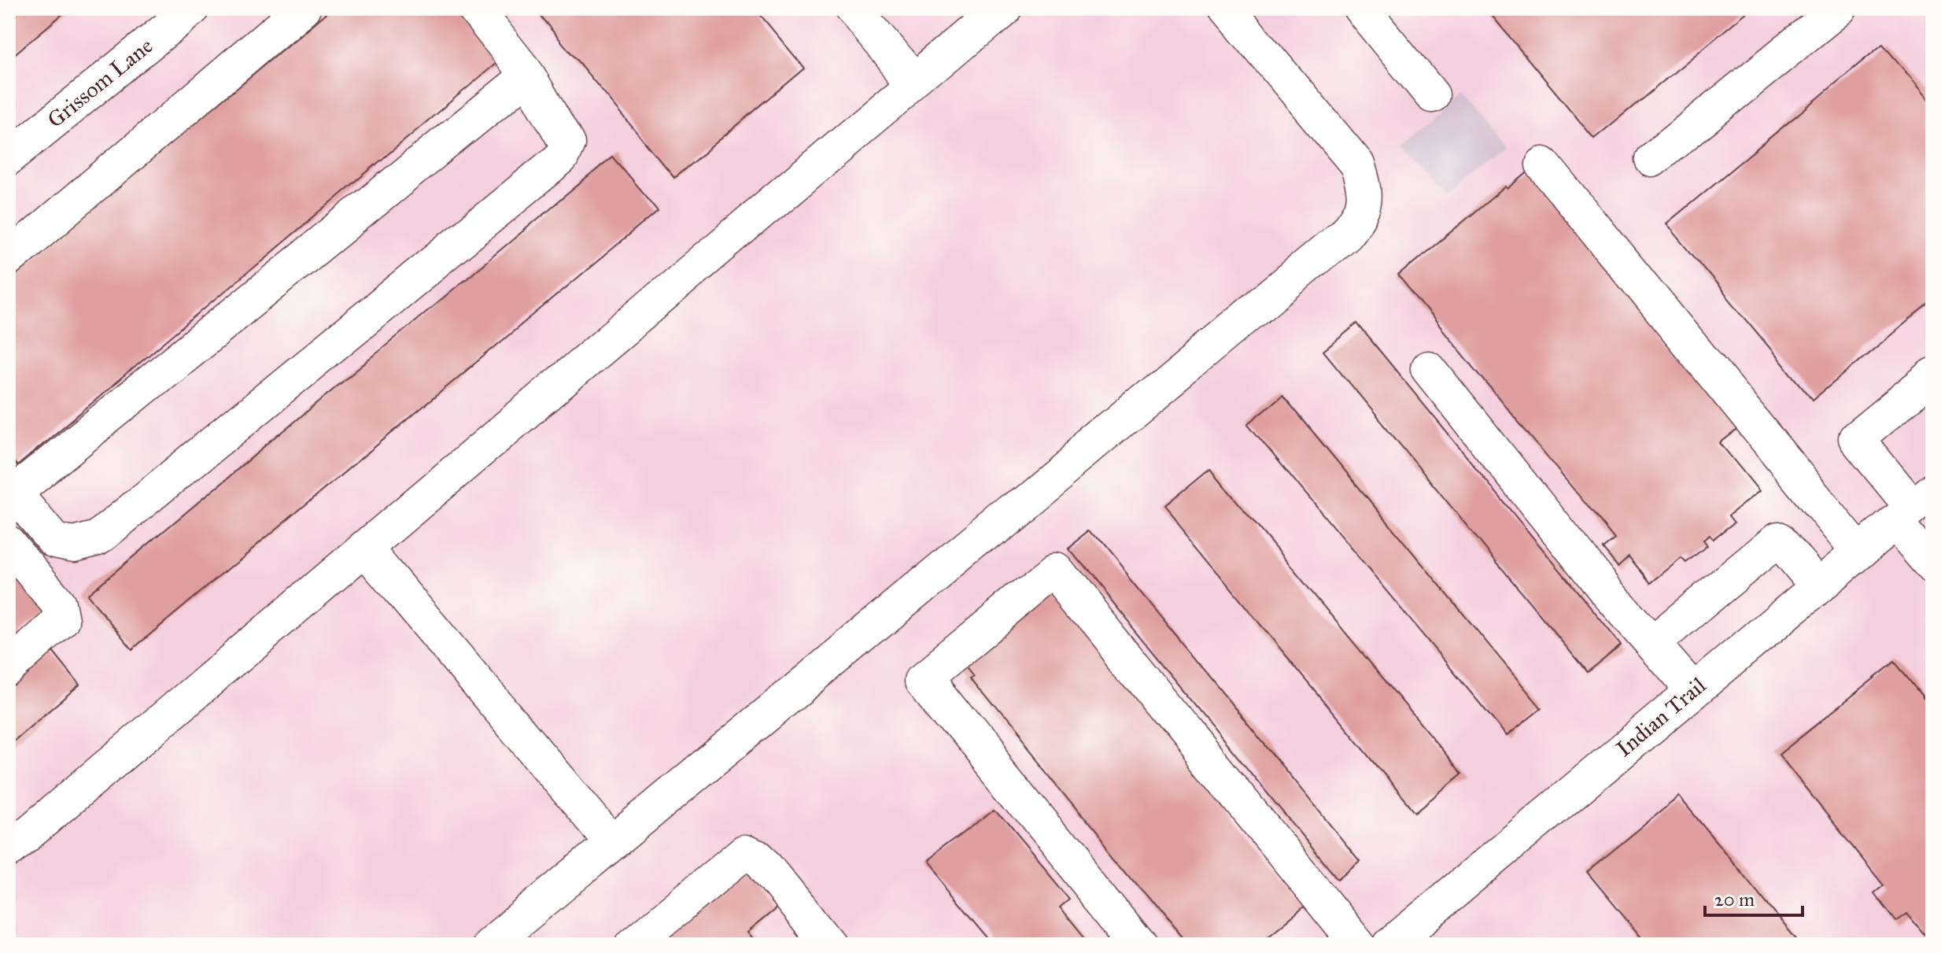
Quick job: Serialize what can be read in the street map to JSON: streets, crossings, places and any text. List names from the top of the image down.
{
  "streets": {
    "street": ["Grissom Lane", "Indian Trail"]
  },
  "scale_bar": "20 m"
}
